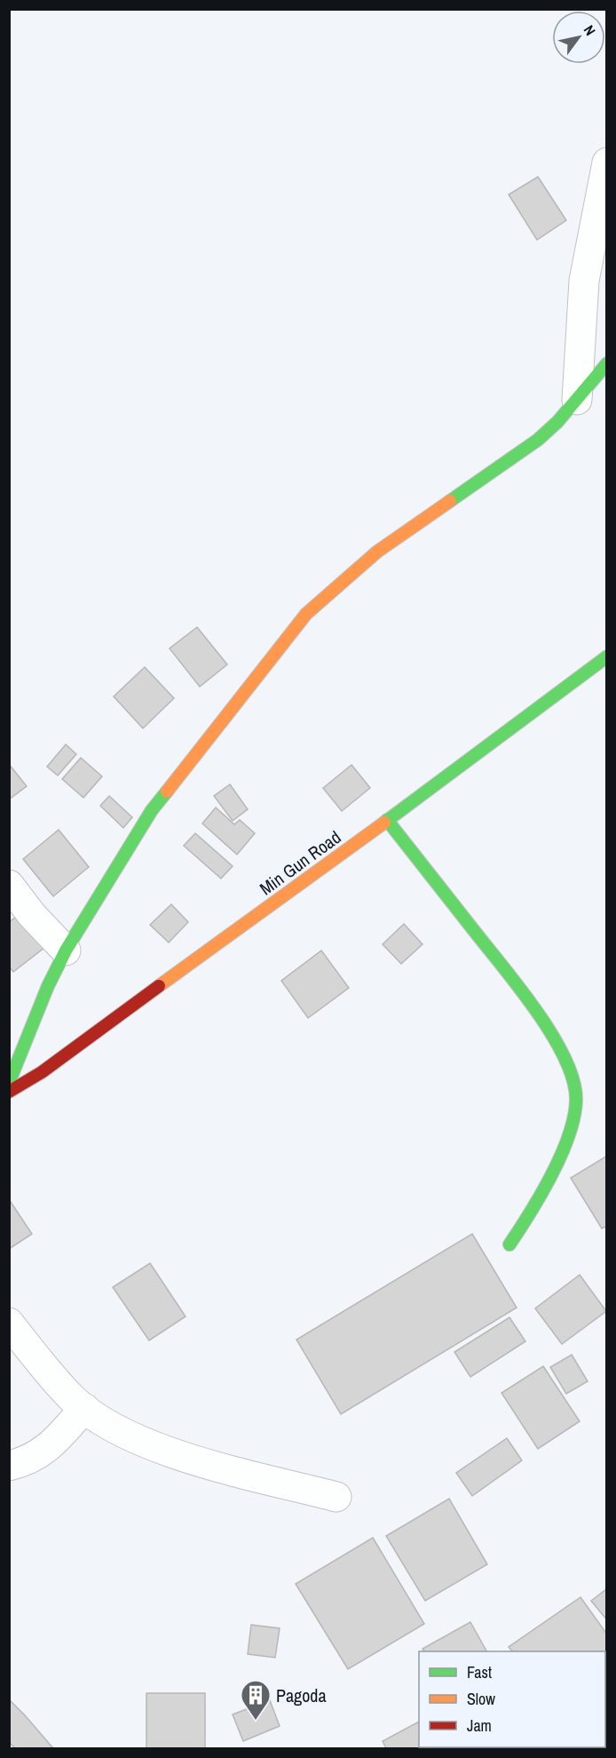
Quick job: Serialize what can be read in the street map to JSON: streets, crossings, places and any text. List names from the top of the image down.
{
  "streets": {
    "street": ["Min Gun Road"]
  },
  "places": {
    "building": ["Pagoda"]
  },
  "legend": ["Fast", "Slow", "Jam"],
  "north": "top right"
}
